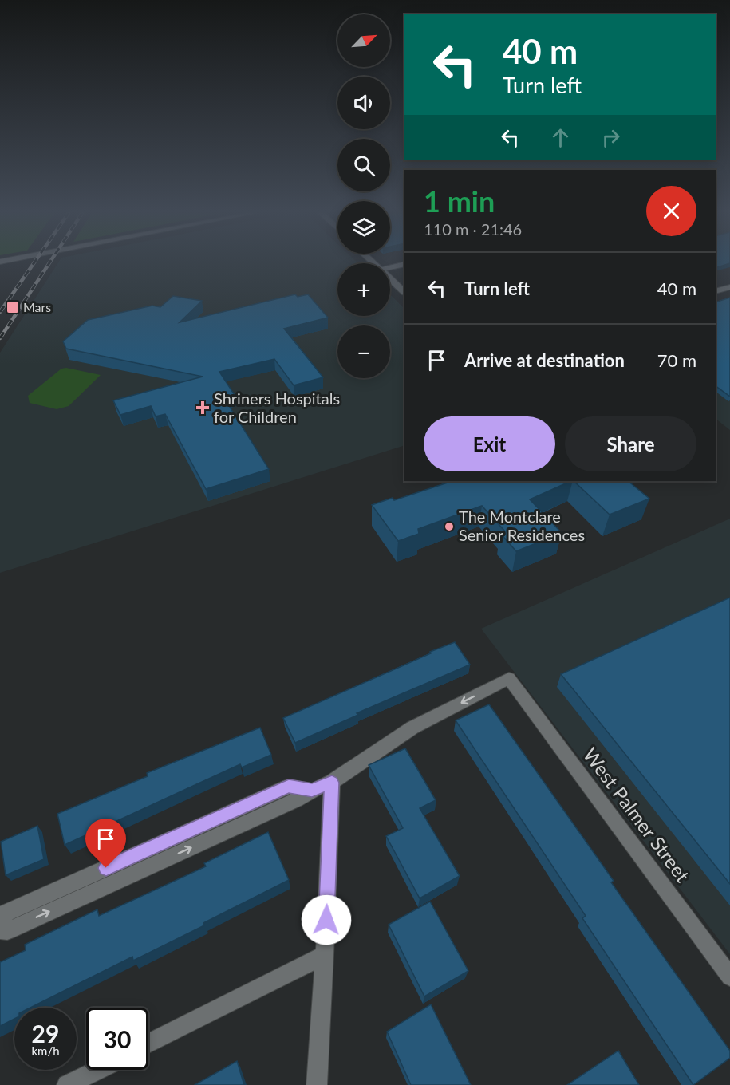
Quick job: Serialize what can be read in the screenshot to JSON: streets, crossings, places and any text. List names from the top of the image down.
{
  "streets": {
    "street": ["West Palmer Street"]
  },
  "places": {
    "transit": ["Mars"],
    "health": ["Shriners Hospitals for Children"],
    "other": ["The Montclare Senior Residences"]
  },
  "north": "top right",
  "page": {
    "map_buttons": ["+", "−"],
    "turn": ["40 m", "Turn left"],
    "heading": ["1 min", "110 m · 21:46"],
    "list": [
      {
        "name": "Turn left",
        "value": "40 m"
      },
      {
        "name": "Arrive at destination",
        "value": "70 m"
      }
    ],
    "buttons": ["Exit", "Share"],
    "speed": "29 km/h",
    "limit": "30"
  }
}
